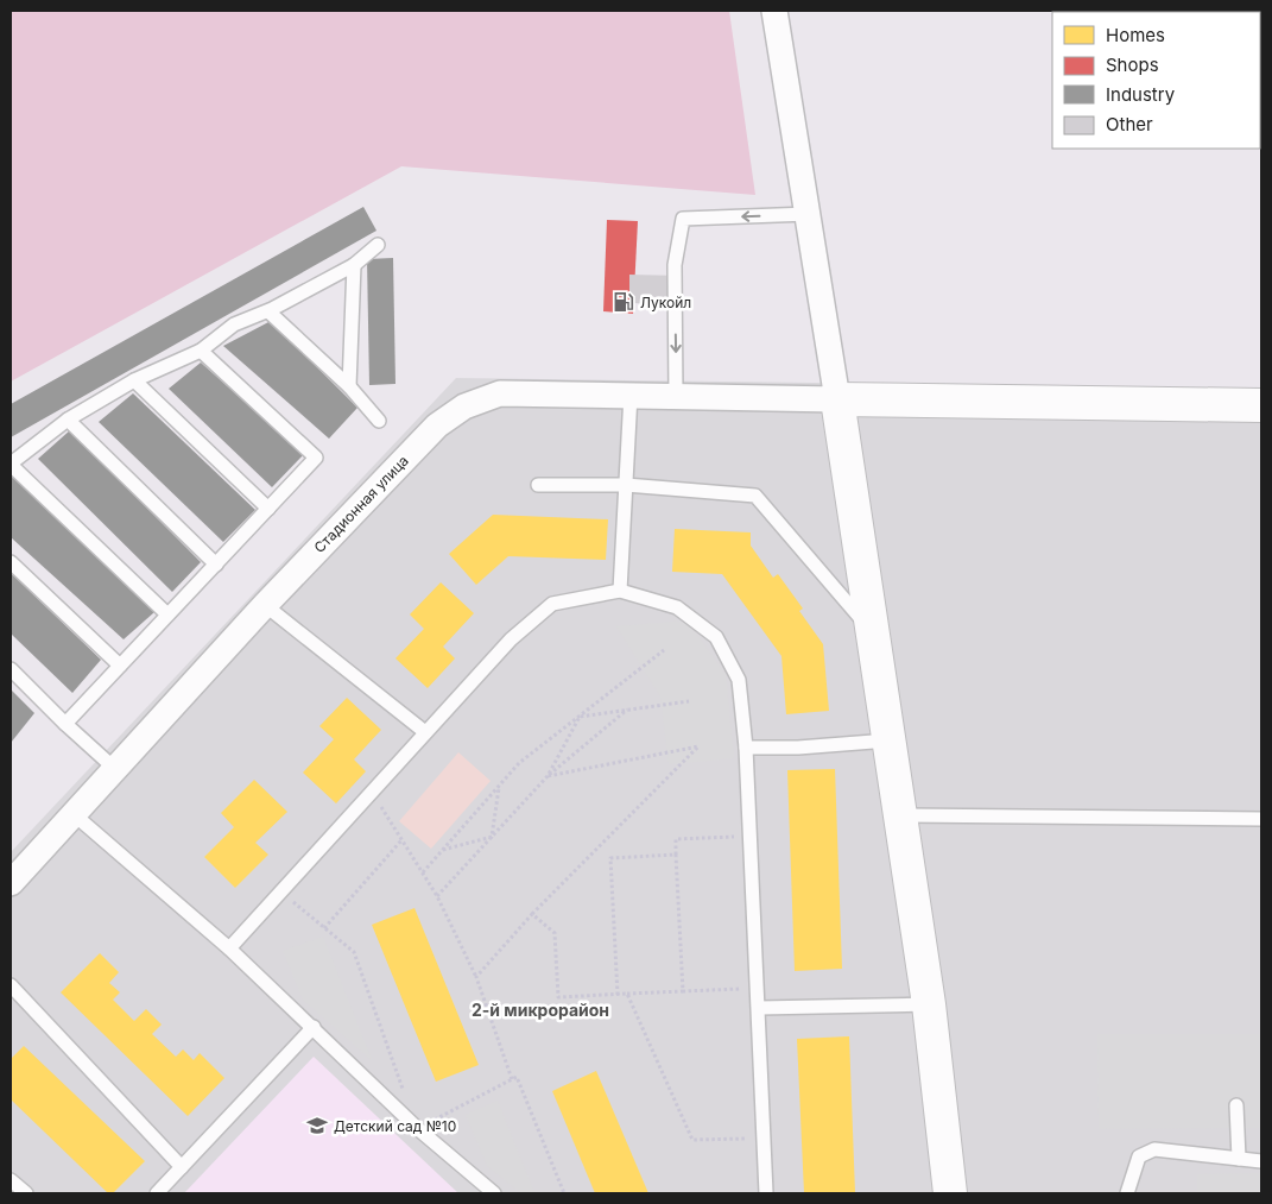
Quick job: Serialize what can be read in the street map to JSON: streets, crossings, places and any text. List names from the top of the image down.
{
  "streets": {
    "street": ["Стадионная улица"]
  },
  "districts": ["2-й микрорайон"],
  "places": {
    "fuel station": ["Лукойл"],
    "school or university": ["Детский сад №10"]
  },
  "legend": [
    "Homes",
    "Shops",
    "Industry",
    "Other"
  ]
}
